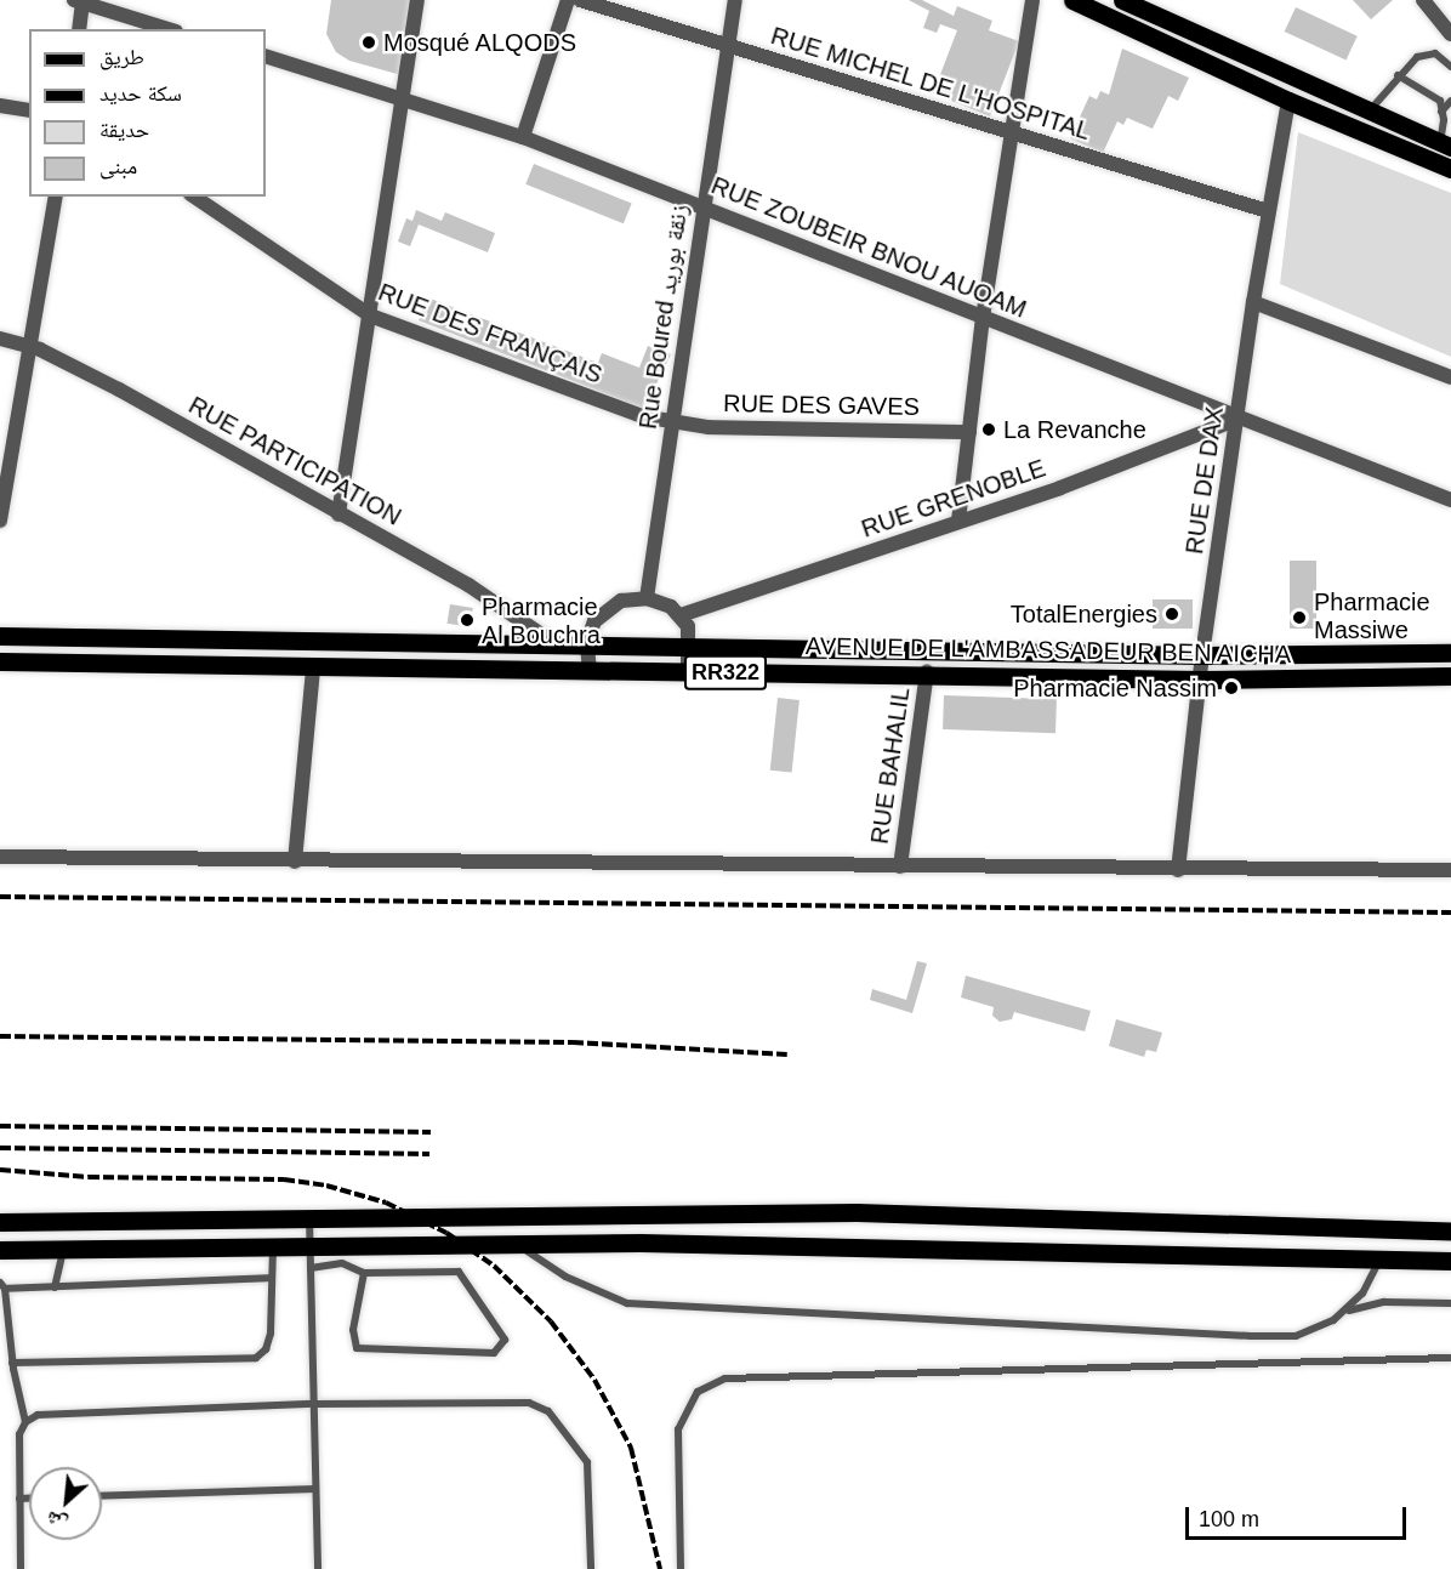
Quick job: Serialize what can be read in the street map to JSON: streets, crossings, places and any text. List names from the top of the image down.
{
  "streets": {
    "main road": ["AVENUE DE L'AMBASSADEUR BEN AICHA", "RR322"],
    "street": [
      "RUE MICHEL DE L'HOSPITAL",
      "RUE ZOUBEIR BNOU AUOAM",
      "Rue Boured زنقة بوريد",
      "RUE DES FRANÇAIS",
      "RUE DES GAVES",
      "RUE PARTICIPATION",
      "RUE DE DAX",
      "RUE GRENOBLE",
      "RUE BAHALIL"
    ]
  },
  "crossings": [
    ["RUE MICHEL DE L'HOSPITAL", "Rue Boured زنقة بوريد"],
    ["RUE MICHEL DE L'HOSPITAL", "RUE DE DAX"],
    ["RUE ZOUBEIR BNOU AUOAM", "Rue Boured زنقة بوريد"],
    ["RUE ZOUBEIR BNOU AUOAM", "RUE DE DAX"],
    ["RUE ZOUBEIR BNOU AUOAM", "RUE GRENOBLE"],
    ["Rue Boured زنقة بوريد", "RUE DES FRANÇAIS"],
    ["Rue Boured زنقة بوريد", "RUE DES GAVES"],
    ["RUE DES FRANÇAIS", "RUE DES GAVES"],
    ["RUE PARTICIPATION", "AVENUE DE L'AMBASSADEUR BEN AICHA"],
    ["RUE DE DAX", "RUE GRENOBLE"],
    ["RUE DE DAX", "AVENUE DE L'AMBASSADEUR BEN AICHA"],
    ["AVENUE DE L'AMBASSADEUR BEN AICHA", "RUE BAHALIL"]
  ],
  "places": [
    "Mosqué ALQODS",
    "La Revanche",
    "TotalEnergies",
    "Pharmacie Massiwe",
    "Pharmacie Al Bouchra",
    "Pharmacie Nassim"
  ],
  "legend": [
    "طريق",
    "سكة حديد",
    "حديقة",
    "مبنى"
  ],
  "scale_bar": "100 m",
  "north": "bottom left"
}
